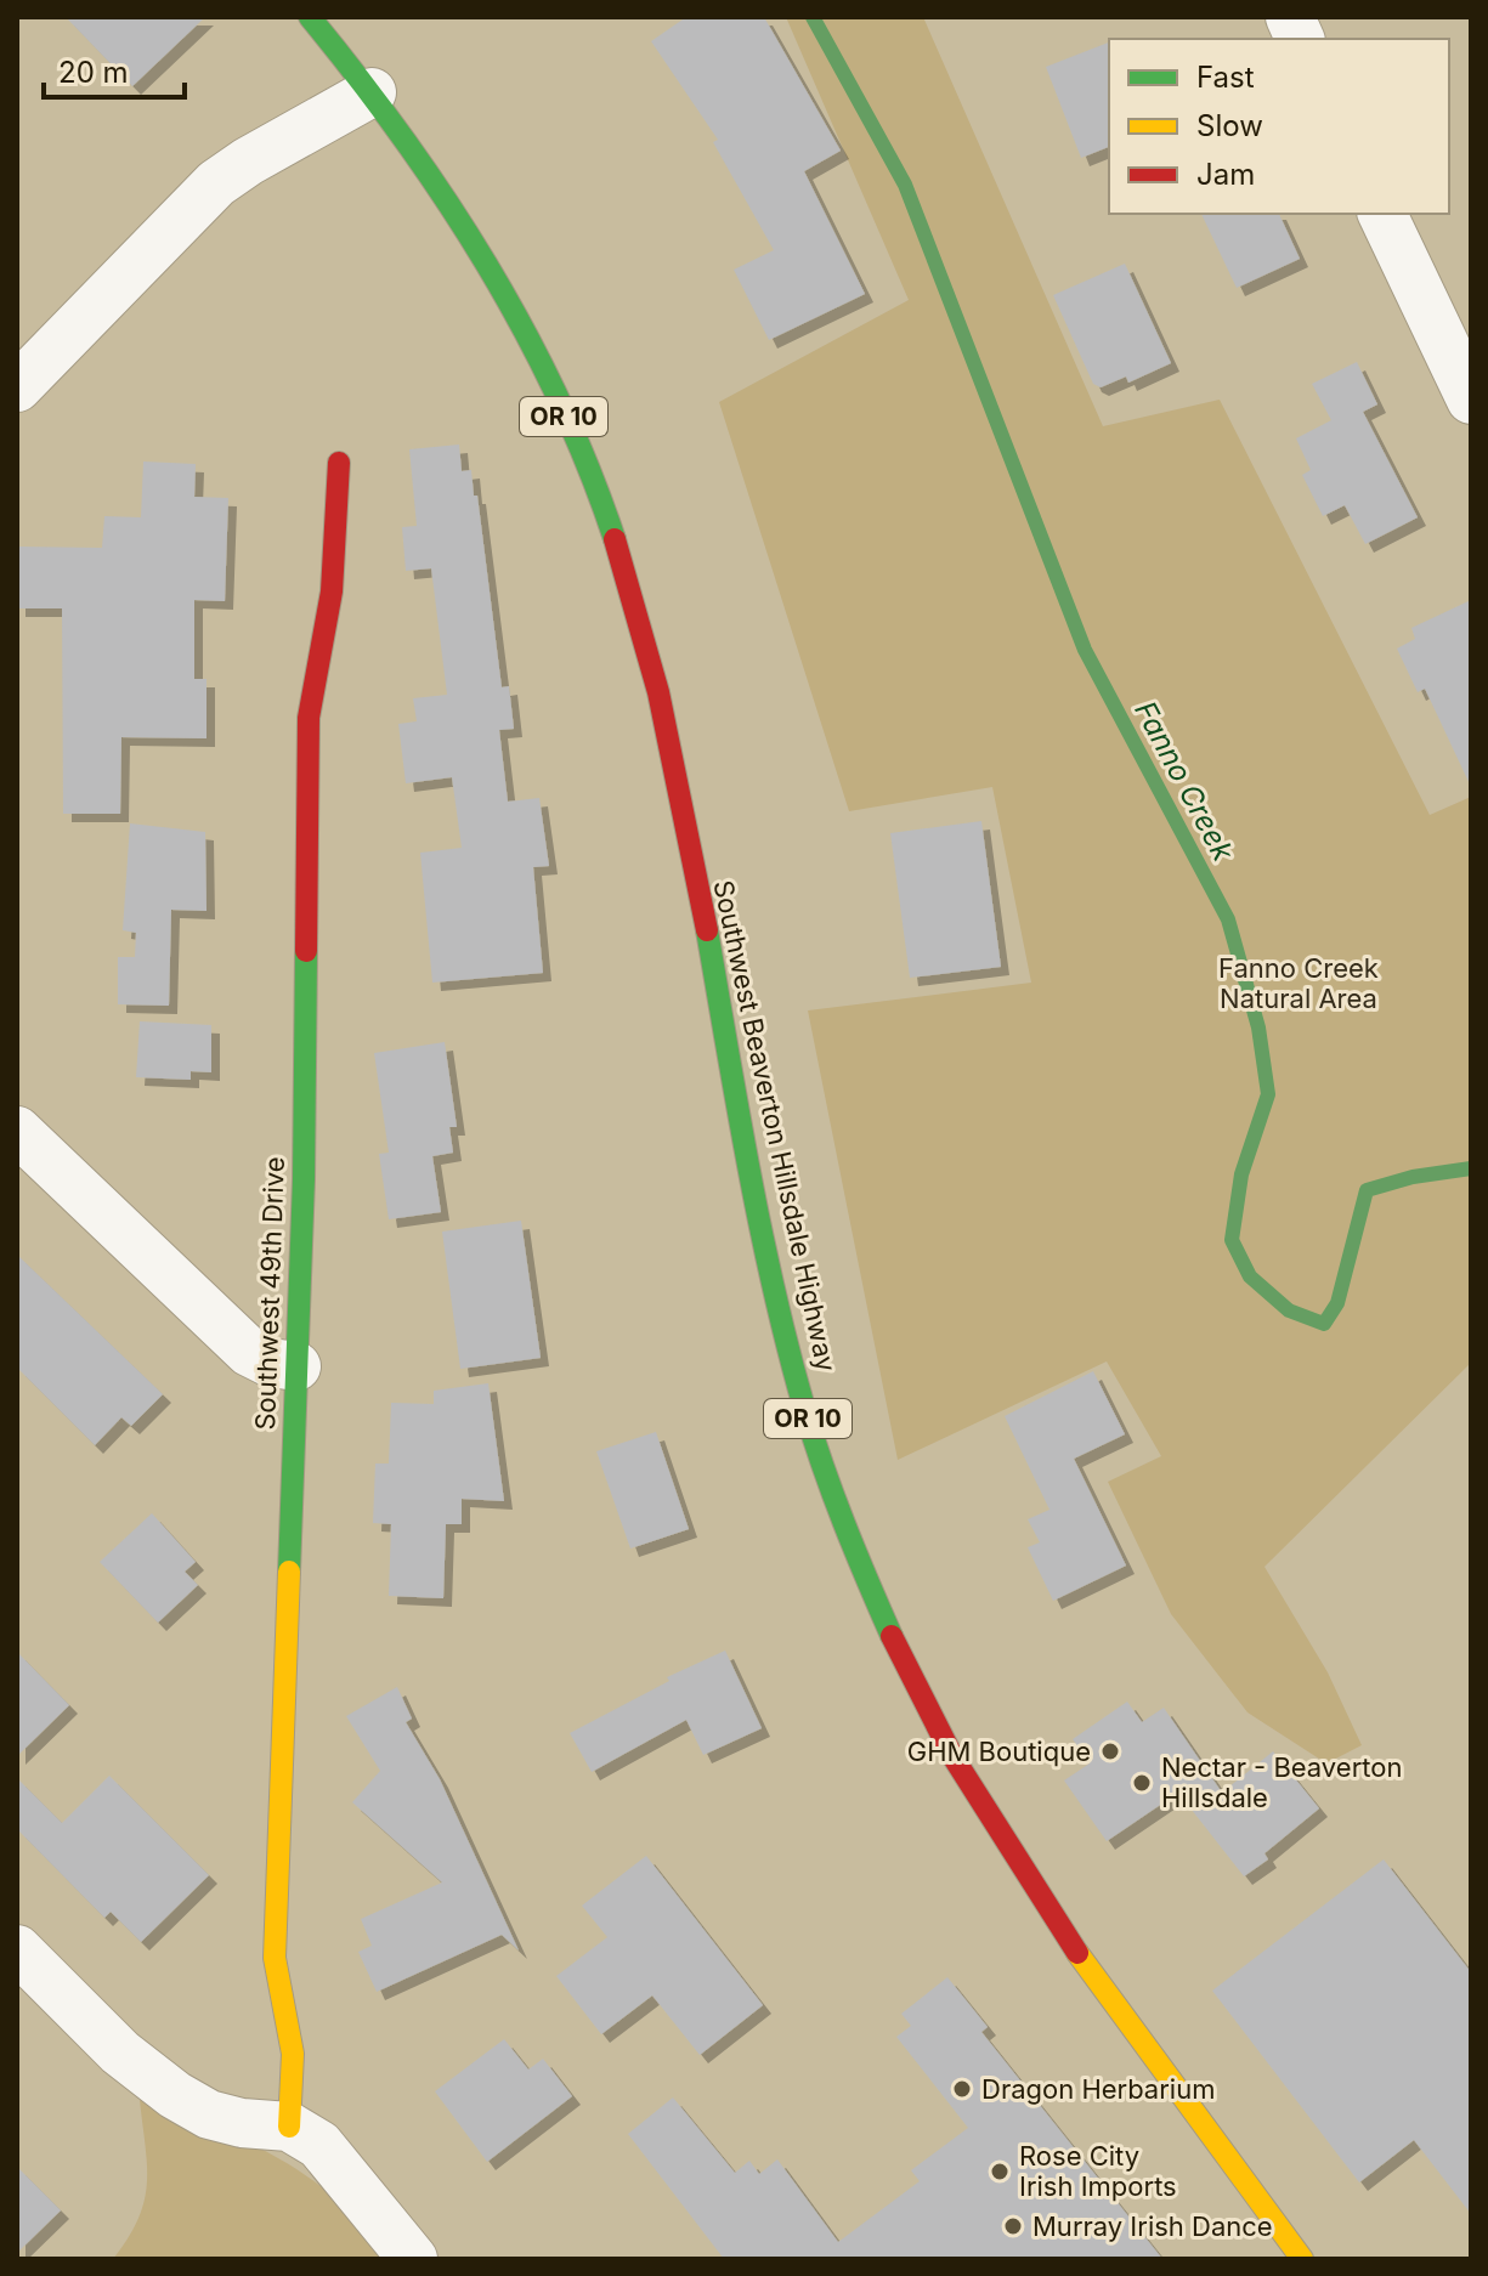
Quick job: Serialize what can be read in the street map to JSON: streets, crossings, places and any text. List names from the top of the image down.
{
  "streets": {
    "main road": ["OR 10", "Southwest Beaverton Hillsdale Highway", "Southwest 49th Drive"]
  },
  "water": ["Fanno Creek"],
  "parks": ["Fanno Creek Natural Area"],
  "places": [
    "GHM Boutique",
    "Nectar - Beaverton Hillsdale",
    "Dragon Herbarium",
    "Rose City Irish Imports",
    "Murray Irish Dance"
  ],
  "legend": ["Fast", "Slow", "Jam"],
  "scale_bar": "20 m"
}
